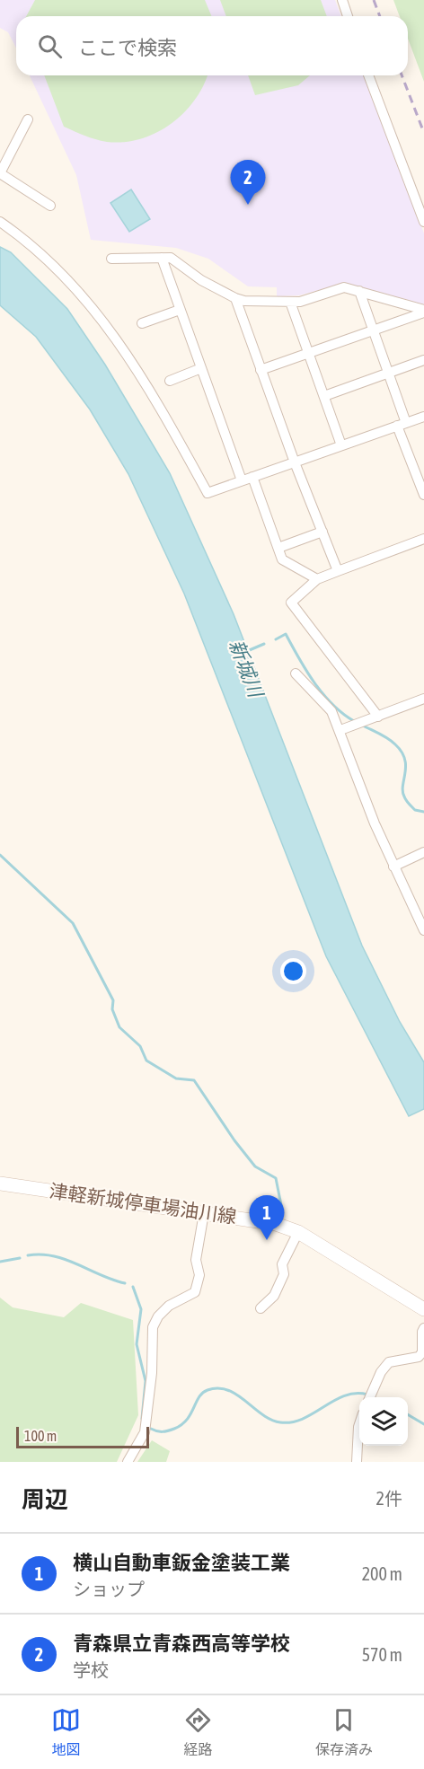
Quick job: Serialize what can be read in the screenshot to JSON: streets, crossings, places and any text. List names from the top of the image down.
{
  "streets": {
    "main road": ["津軽新城停車場油川線"]
  },
  "water": ["新城川"],
  "scale_bar": "100 m",
  "page": {
    "search": "ここで検索",
    "pins": ["2", "1"],
    "scale": "100 m",
    "heading": ["周辺", "2件"],
    "list": [
      {
        "mark": "1",
        "name": "横山自動車鈑金塗装工業",
        "note": "ショップ",
        "value": "200 m"
      },
      {
        "mark": "2",
        "name": "青森県立青森西高等学校",
        "note": "学校",
        "value": "570 m"
      }
    ],
    "nav": ["地図", "経路", "保存済み"]
  }
}
